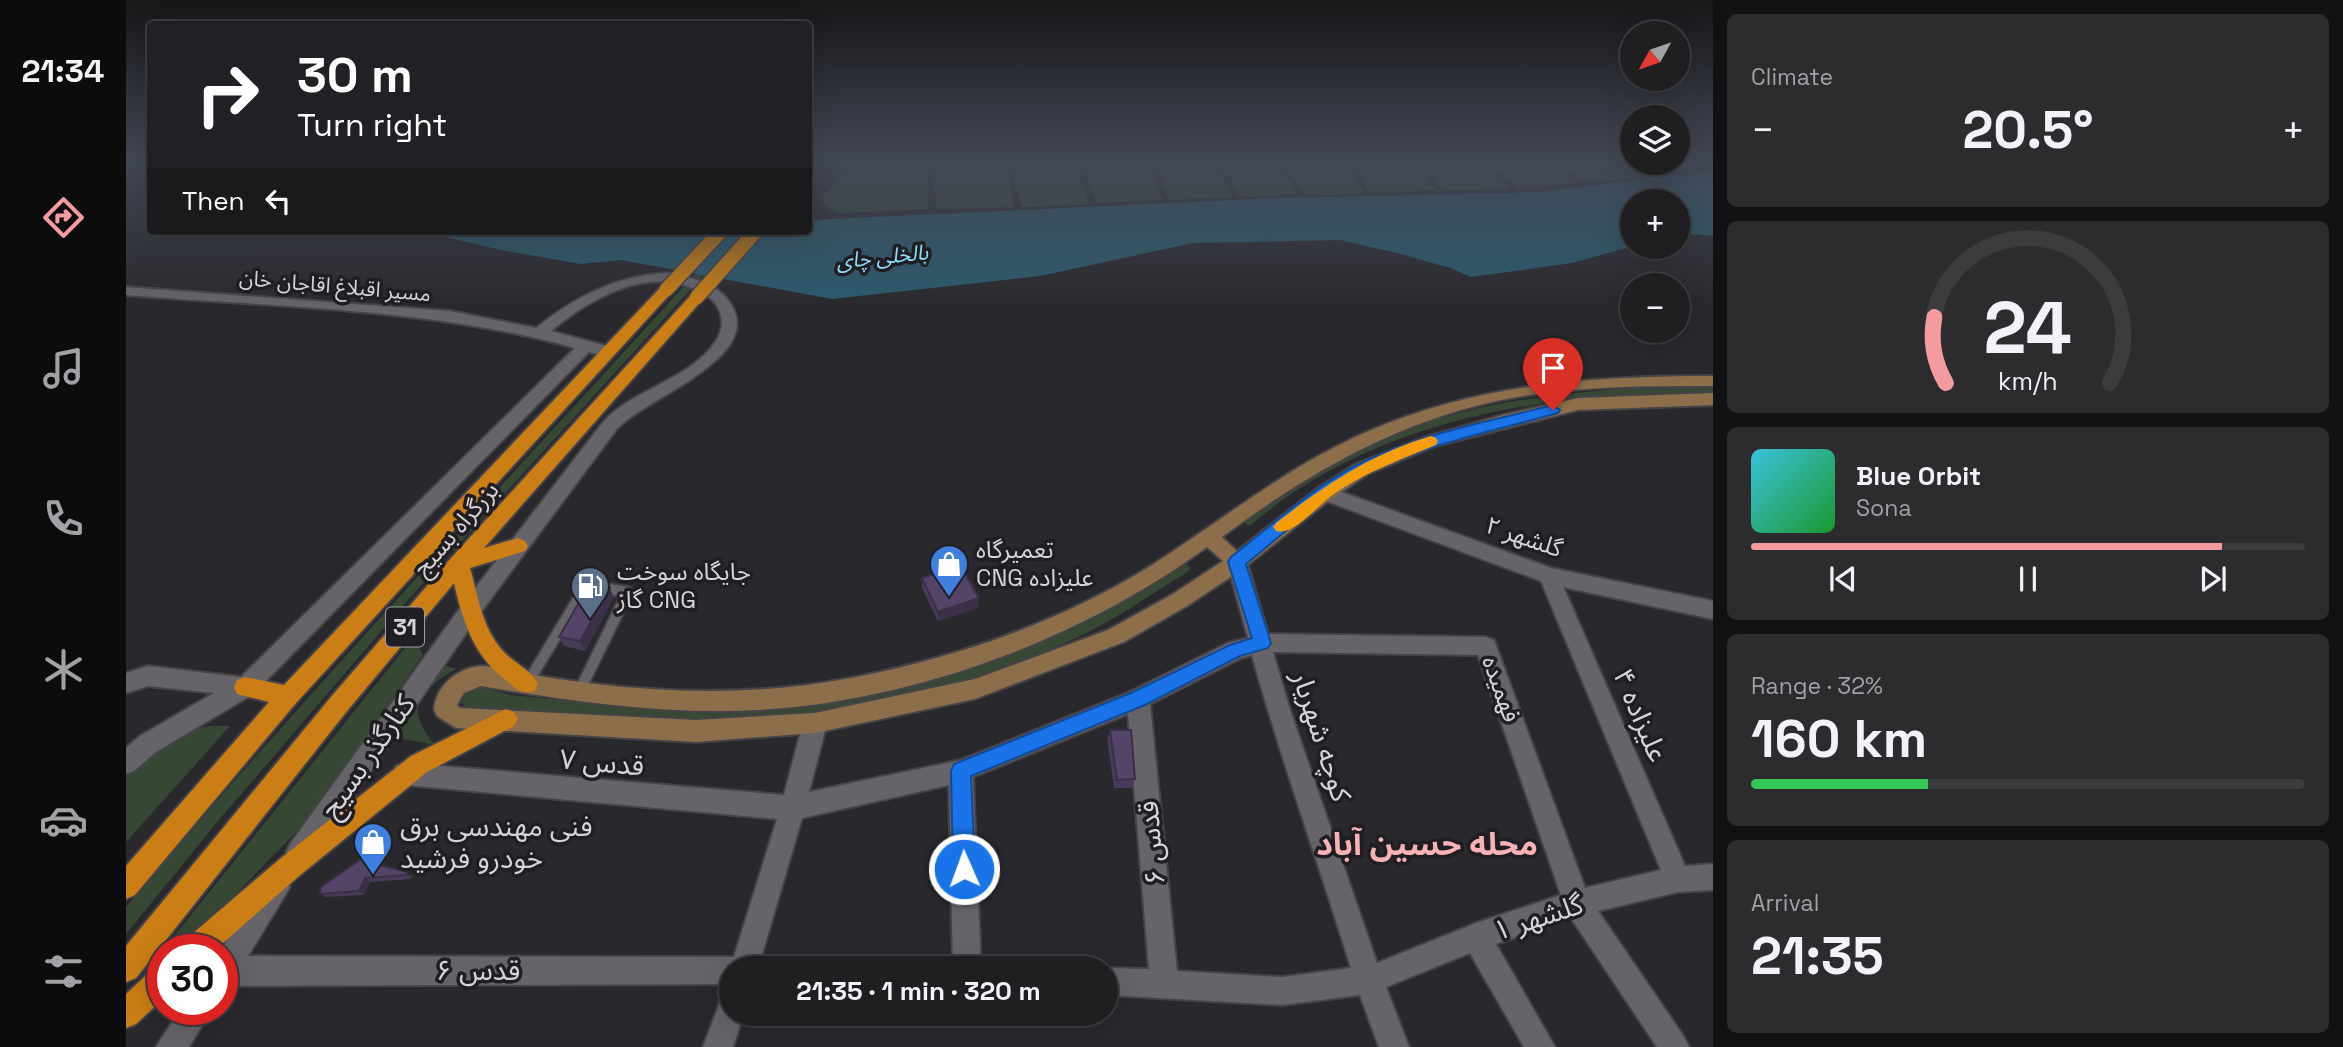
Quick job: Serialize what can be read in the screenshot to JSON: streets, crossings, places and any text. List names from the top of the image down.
{
  "streets": {
    "highway": ["بزرگراه بسیج", "31"],
    "street": [
      "مسیر اقبلاغ اقاجان خان",
      "گلشهر ۲",
      "فهمیده",
      "علیزاده ۴",
      "کوچه شهریار",
      "کنارگذر بسیج",
      "قدس ۷",
      "قدس ۶",
      "گلشهر ۱"
    ]
  },
  "crossings": [
    ["مسیر اقبلاغ اقاجان خان", "بزرگراه بسیج"],
    ["مسیر اقبلاغ اقاجان خان", "کنارگذر بسیج"],
    ["گلشهر ۲", "علیزاده ۴"],
    ["فهمیده", "کوچه شهریار"],
    ["فهمیده", "قدس ۷"],
    ["فهمیده", "گلشهر ۱"],
    ["علیزاده ۴", "گلشهر ۱"],
    ["کوچه شهریار", "قدس ۷"],
    ["کوچه شهریار", "گلشهر ۱"],
    ["قدس ۷", "قدس ۶"]
  ],
  "districts": ["محله حسین آباد"],
  "water": ["بالخلی چای"],
  "places": {
    "shop": ["تعمیرگاه CNG علیزاده", "فنی مهندسی برق خودرو فرشید"],
    "fuel station": ["جایگاه سوخت گاز CNG"]
  },
  "north": "bottom left",
  "page": {
    "tabs": "21:34",
    "tile": [
      "Climate",
      ["Range · 32%", "160 km"],
      ["Arrival", "21:35"]
    ],
    "map_buttons": ["+", "−"],
    "turn": ["30 m", "Turn right"],
    "heat": ["−", "20.5°", "+"],
    "then": "Then",
    "song": ["Blue Orbit", "Sona"],
    "limit": "30",
    "trip": "21:35 · 1 min · 320 m",
    "gauge": ["24", "km/h"]
  }
}
